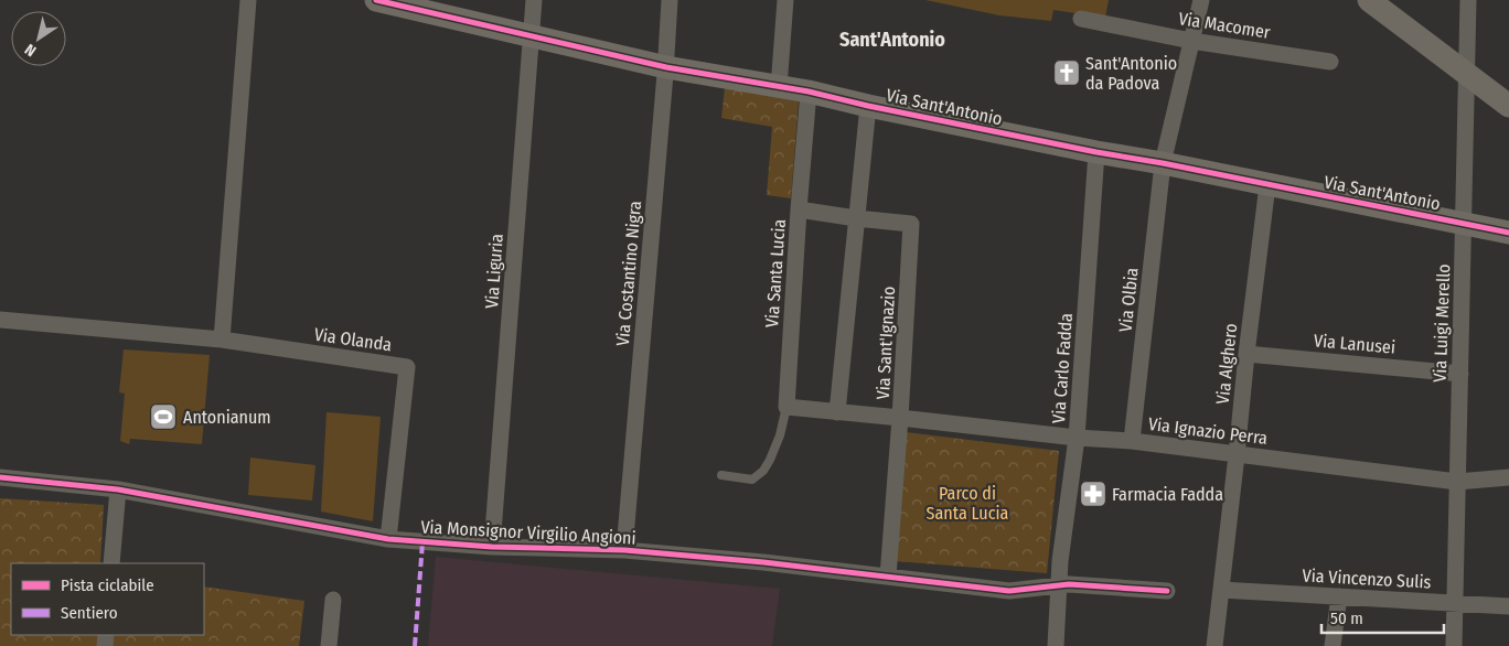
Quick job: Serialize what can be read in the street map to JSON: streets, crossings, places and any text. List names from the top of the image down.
{
  "streets": {
    "street": [
      "Via Macomer",
      "Via Sant'Antonio",
      "Via Liguria",
      "Via Costantino Nigra",
      "Via Santa Lucia",
      "Via Olbia",
      "Via Luigi Merello",
      "Via Olanda",
      "Via Sant'Ignazio",
      "Via Lanusei",
      "Via Alghero",
      "Via Carlo Fadda",
      "Via Ignazio Perra",
      "Via Monsignor Virgilio Angioni",
      "Via Vincenzo Sulis"
    ]
  },
  "crossings": [
    ["Via Macomer", "Via Olbia"],
    ["Via Sant'Antonio", "Via Liguria"],
    ["Via Sant'Antonio", "Via Costantino Nigra"],
    ["Via Sant'Antonio", "Via Santa Lucia"],
    ["Via Sant'Antonio", "Via Olbia"],
    ["Via Sant'Antonio", "Via Luigi Merello"],
    ["Via Sant'Antonio", "Via Alghero"],
    ["Via Sant'Antonio", "Via Carlo Fadda"],
    ["Via Liguria", "Via Monsignor Virgilio Angioni"],
    ["Via Costantino Nigra", "Via Monsignor Virgilio Angioni"],
    ["Via Santa Lucia", "Via Sant'Ignazio"],
    ["Via Olbia", "Via Ignazio Perra"],
    ["Via Luigi Merello", "Via Lanusei"],
    ["Via Luigi Merello", "Via Ignazio Perra"],
    ["Via Luigi Merello", "Via Vincenzo Sulis"],
    ["Via Olanda", "Via Monsignor Virgilio Angioni"],
    ["Via Sant'Ignazio", "Via Ignazio Perra"],
    ["Via Sant'Ignazio", "Via Monsignor Virgilio Angioni"],
    ["Via Lanusei", "Via Alghero"],
    ["Via Alghero", "Via Ignazio Perra"],
    ["Via Alghero", "Via Vincenzo Sulis"],
    ["Via Carlo Fadda", "Via Ignazio Perra"],
    ["Via Carlo Fadda", "Via Monsignor Virgilio Angioni"]
  ],
  "districts": ["Sant'Antonio"],
  "parks": ["Parco di Santa Lucia"],
  "places": {
    "church": ["Sant'Antonio da Padova"],
    "sports": ["Antonianum"],
    "pharmacy": ["Farmacia Fadda"]
  },
  "legend": ["Pista ciclabile", "Sentiero"],
  "scale_bar": "50 m",
  "north": "bottom left"
}
